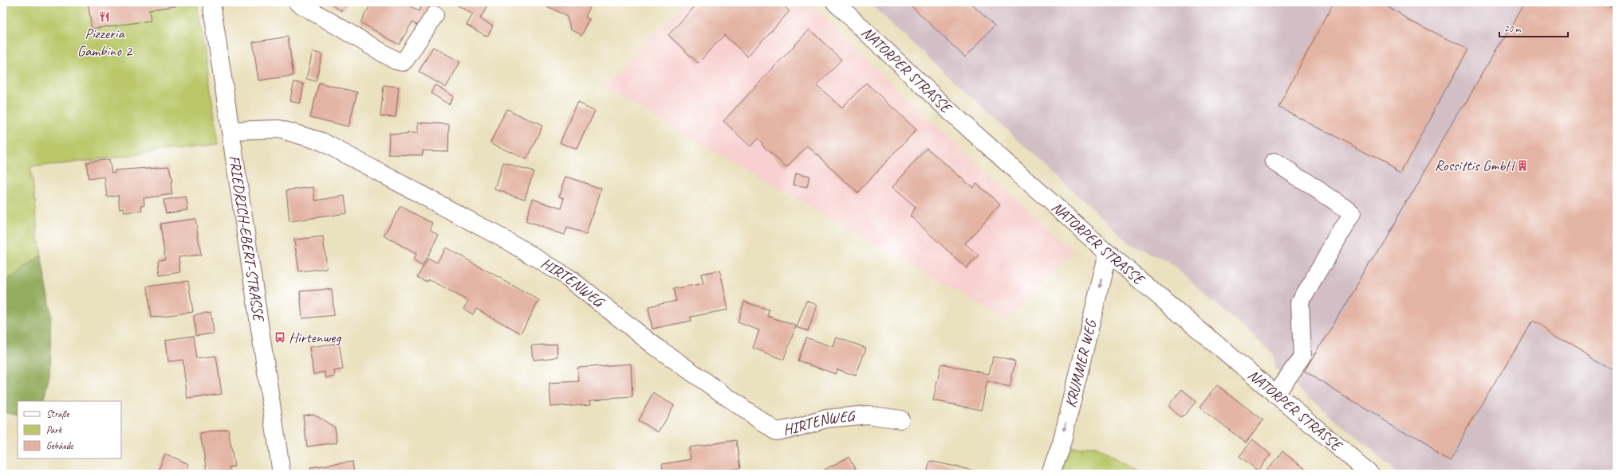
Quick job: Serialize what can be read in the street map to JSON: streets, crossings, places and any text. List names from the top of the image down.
{
  "streets": {
    "street": [
      "NATORPER STRASSE",
      "FRIEDRICH-EBERT-STRASSE",
      "HIRTENWEG",
      "KRUMMER WEG"
    ]
  },
  "crossings": [
    ["NATORPER STRASSE", "KRUMMER WEG"],
    ["FRIEDRICH-EBERT-STRASSE", "HIRTENWEG"]
  ],
  "one_way": ["KRUMMER WEG"],
  "places": {
    "restaurant": ["Pizzeria Gambino 2"],
    "building": ["Rossittis GmbH"],
    "bus stop": ["Hirtenweg"]
  },
  "legend": ["Straße", "Park", "Gebäude"],
  "scale_bar": "20 m"
}
